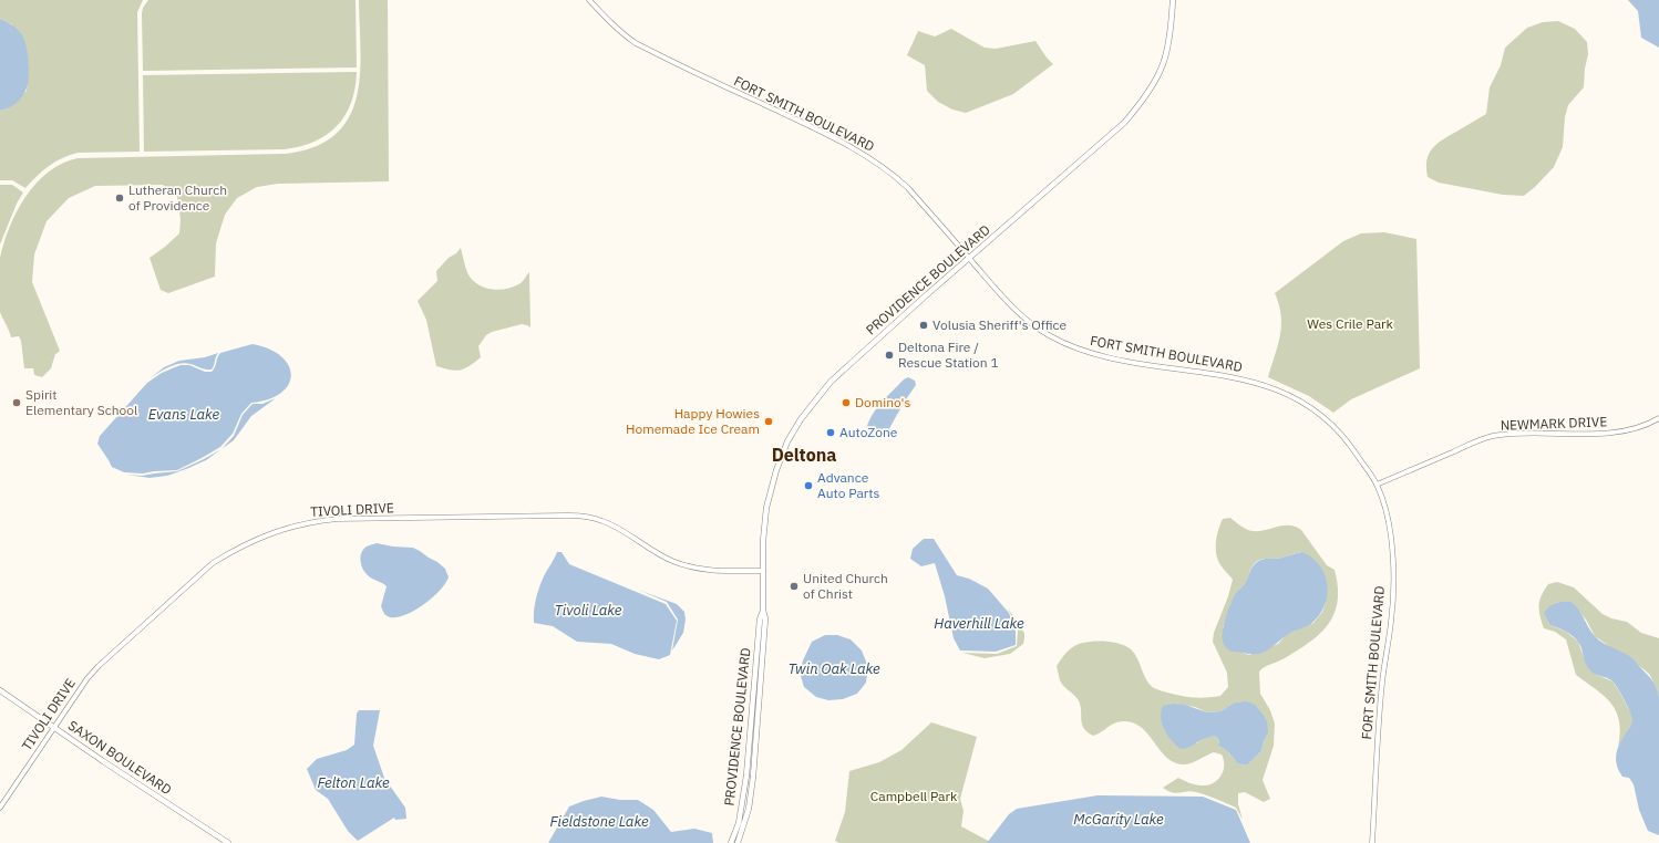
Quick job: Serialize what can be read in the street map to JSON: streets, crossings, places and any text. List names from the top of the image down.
{
  "streets": {
    "main road": ["PROVIDENCE BOULEVARD", "SAXON BOULEVARD"],
    "street": ["FORT SMITH BOULEVARD", "NEWMARK DRIVE", "TIVOLI DRIVE"]
  },
  "crossings": [
    ["FORT SMITH BOULEVARD", "PROVIDENCE BOULEVARD"],
    ["FORT SMITH BOULEVARD", "NEWMARK DRIVE"],
    ["PROVIDENCE BOULEVARD", "TIVOLI DRIVE"],
    ["TIVOLI DRIVE", "SAXON BOULEVARD"]
  ],
  "districts": ["Deltona"],
  "water": [
    "Evans Lake",
    "Tivoli Lake",
    "Haverhill Lake",
    "Twin Oak Lake",
    "Felton Lake",
    "McGarity Lake",
    "Fieldstone Lake"
  ],
  "parks": ["Wes Crile Park", "Campbell Park"],
  "places": [
    "Lutheran Church of Providence",
    "Volusia Sheriff's Office",
    "Deltona Fire / Rescue Station 1",
    "Spirit Elementary School",
    "Domino's",
    "Happy Howies Homemade Ice Cream",
    "AutoZone",
    "Advance Auto Parts",
    "United Church of Christ"
  ]
}
